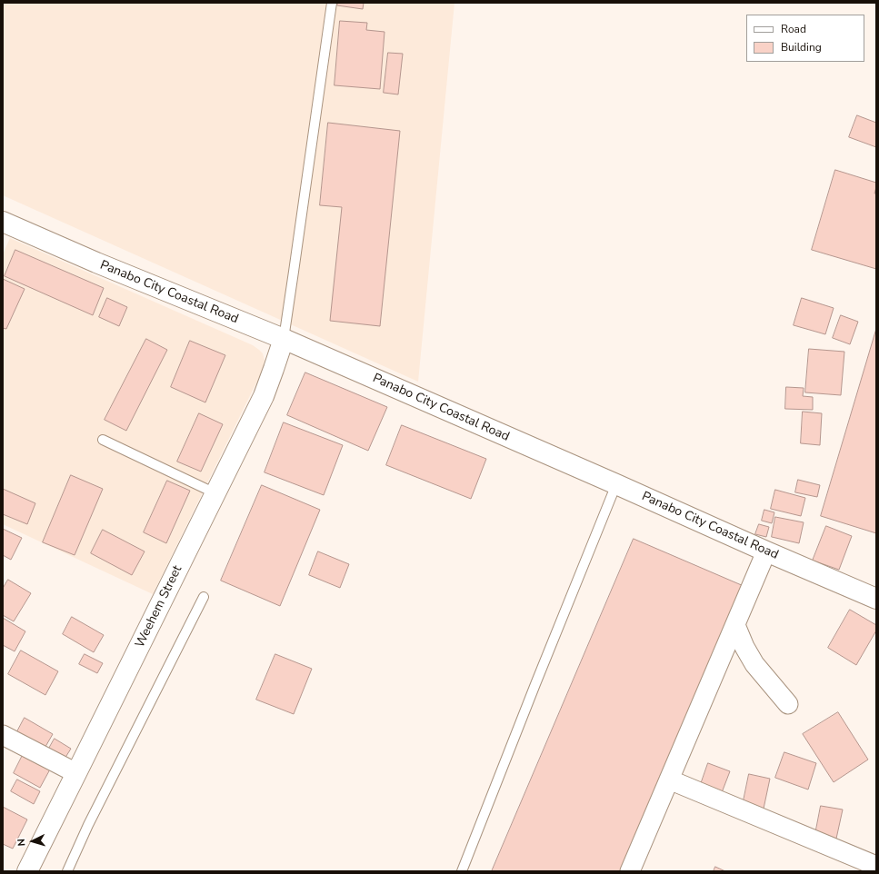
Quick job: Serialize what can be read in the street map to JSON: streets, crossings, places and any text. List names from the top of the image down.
{
  "streets": {
    "main road": ["Panabo City Coastal Road", "Weehem Street"]
  },
  "crossings": [
    ["Panabo City Coastal Road", "Weehem Street"]
  ],
  "legend": ["Road", "Building"],
  "north": "left"
}
